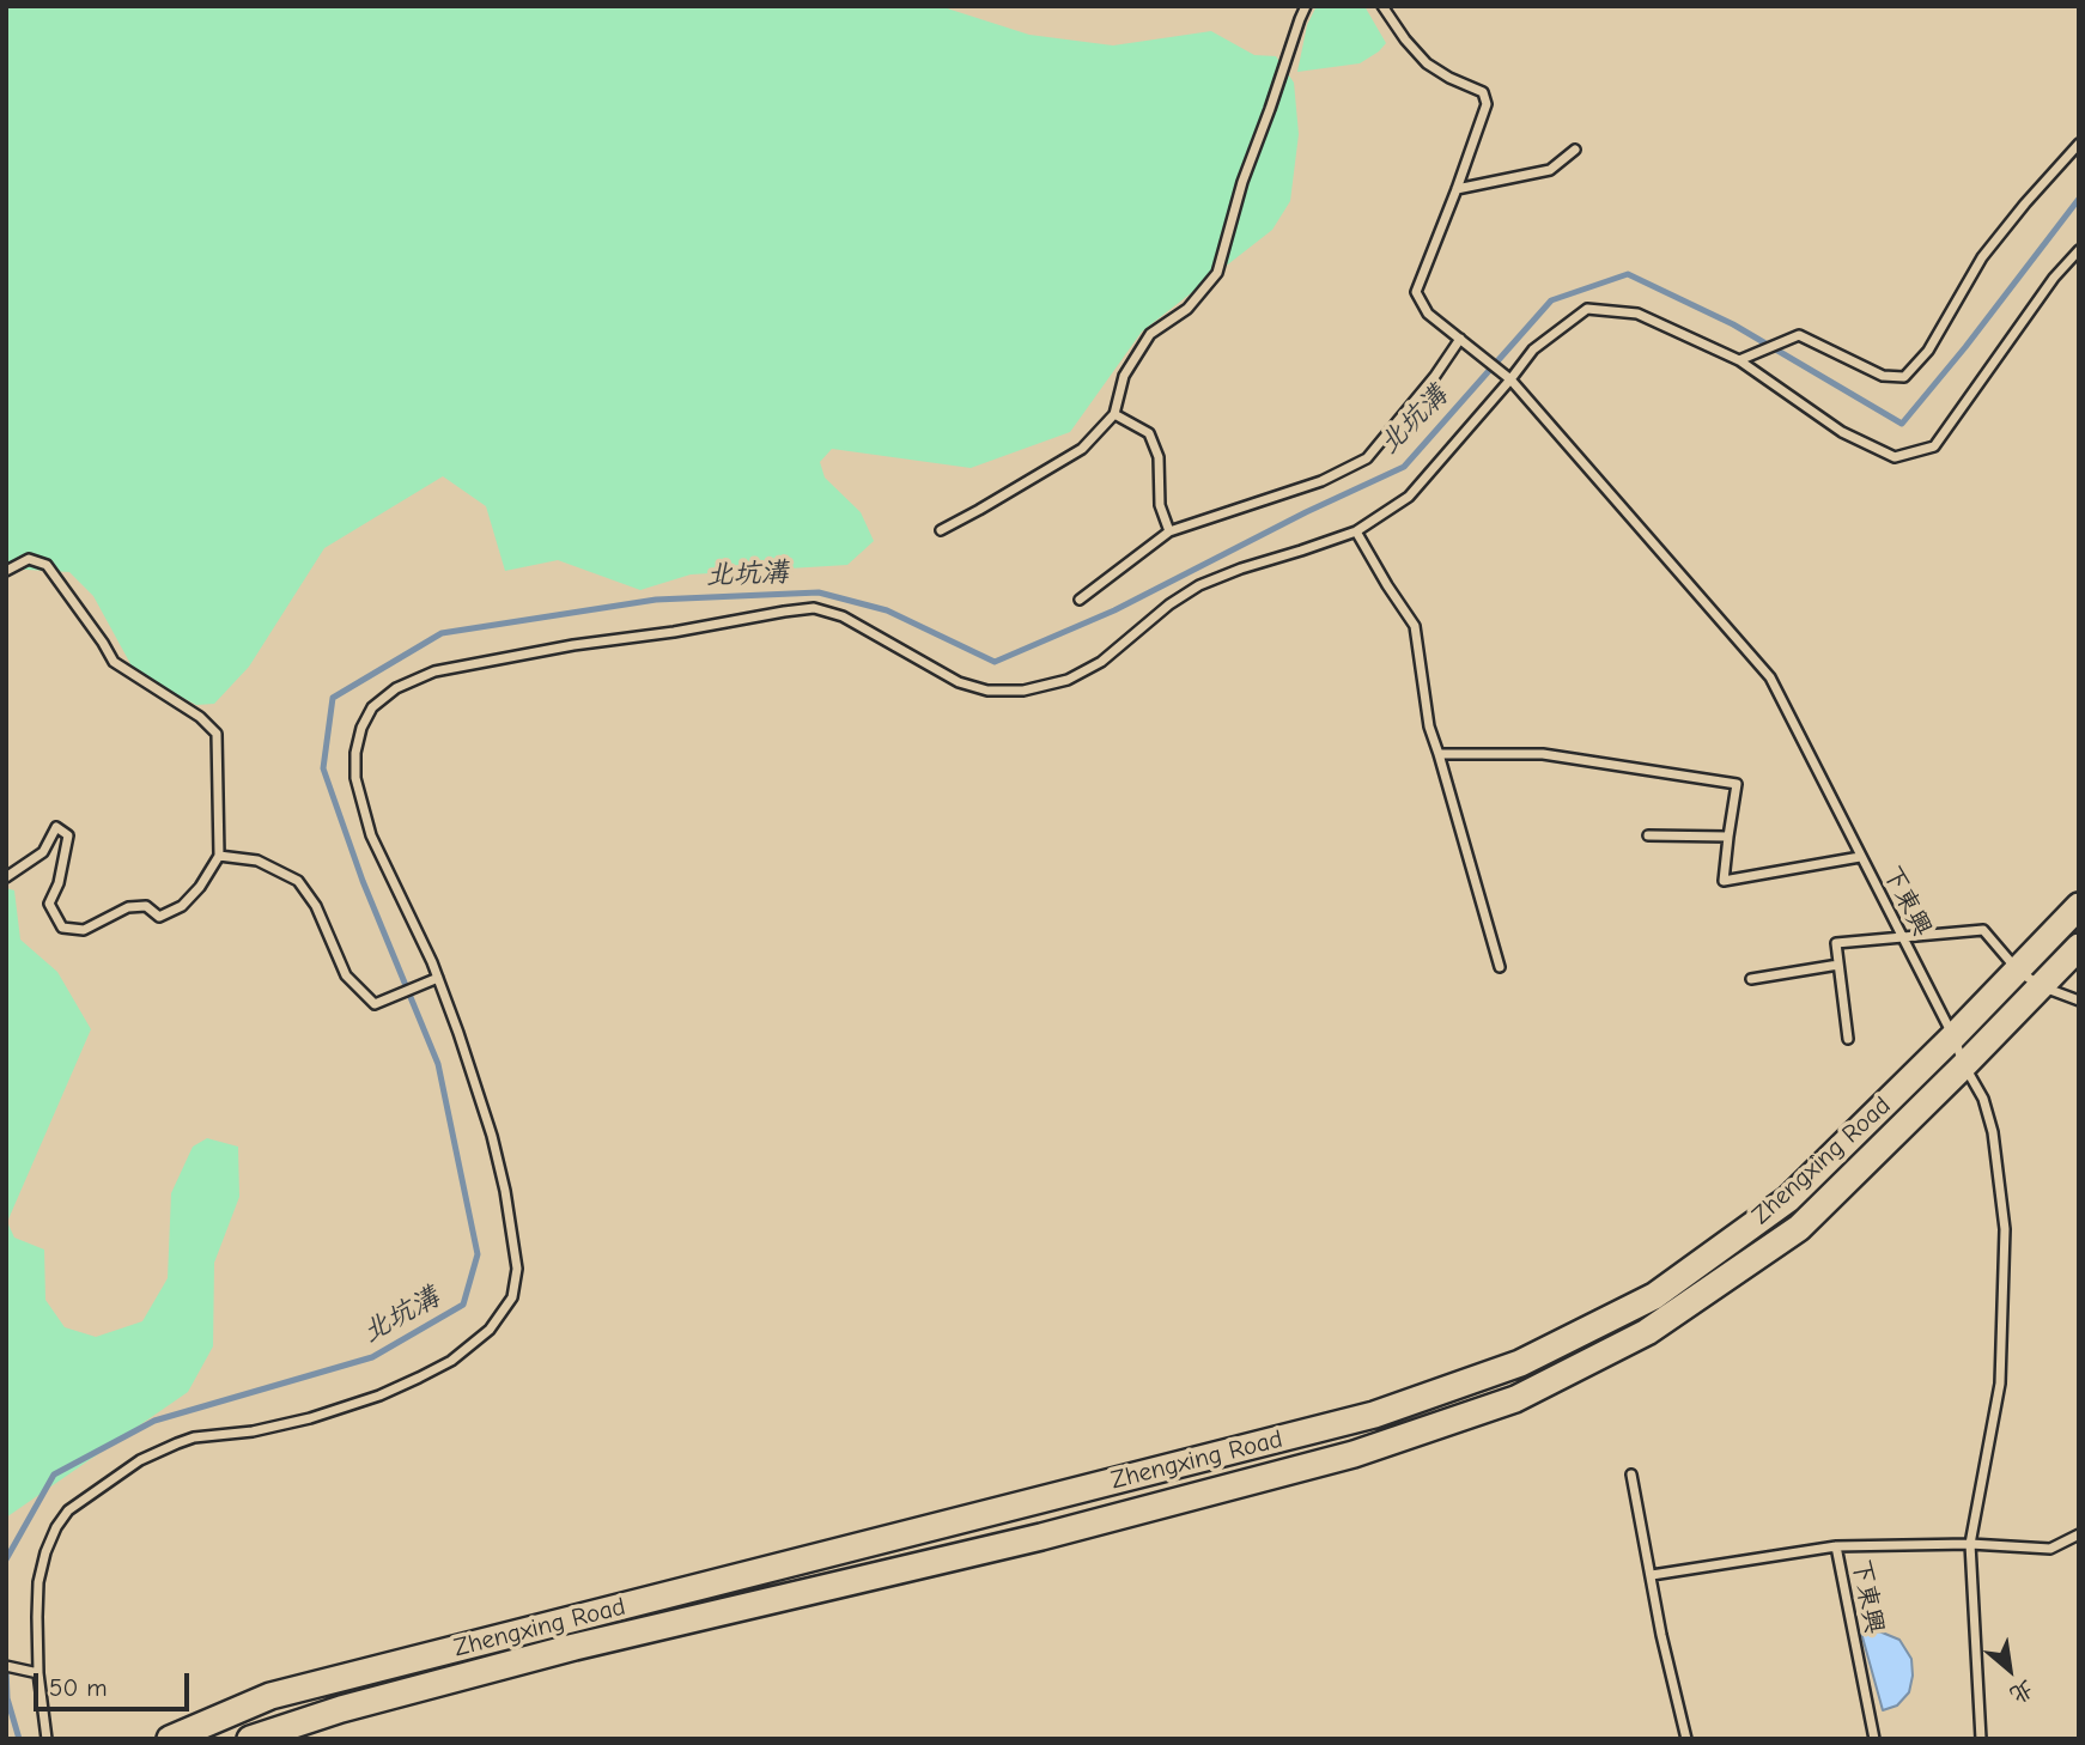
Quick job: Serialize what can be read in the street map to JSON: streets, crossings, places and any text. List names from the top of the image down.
{
  "streets": {
    "main road": ["Zhengxing Road"],
    "lane": ["下東興"]
  },
  "crossings": [
    ["下東興", "Zhengxing Road"]
  ],
  "water": ["北坑溝"],
  "scale_bar": "50 m",
  "north": "bottom right"
}
